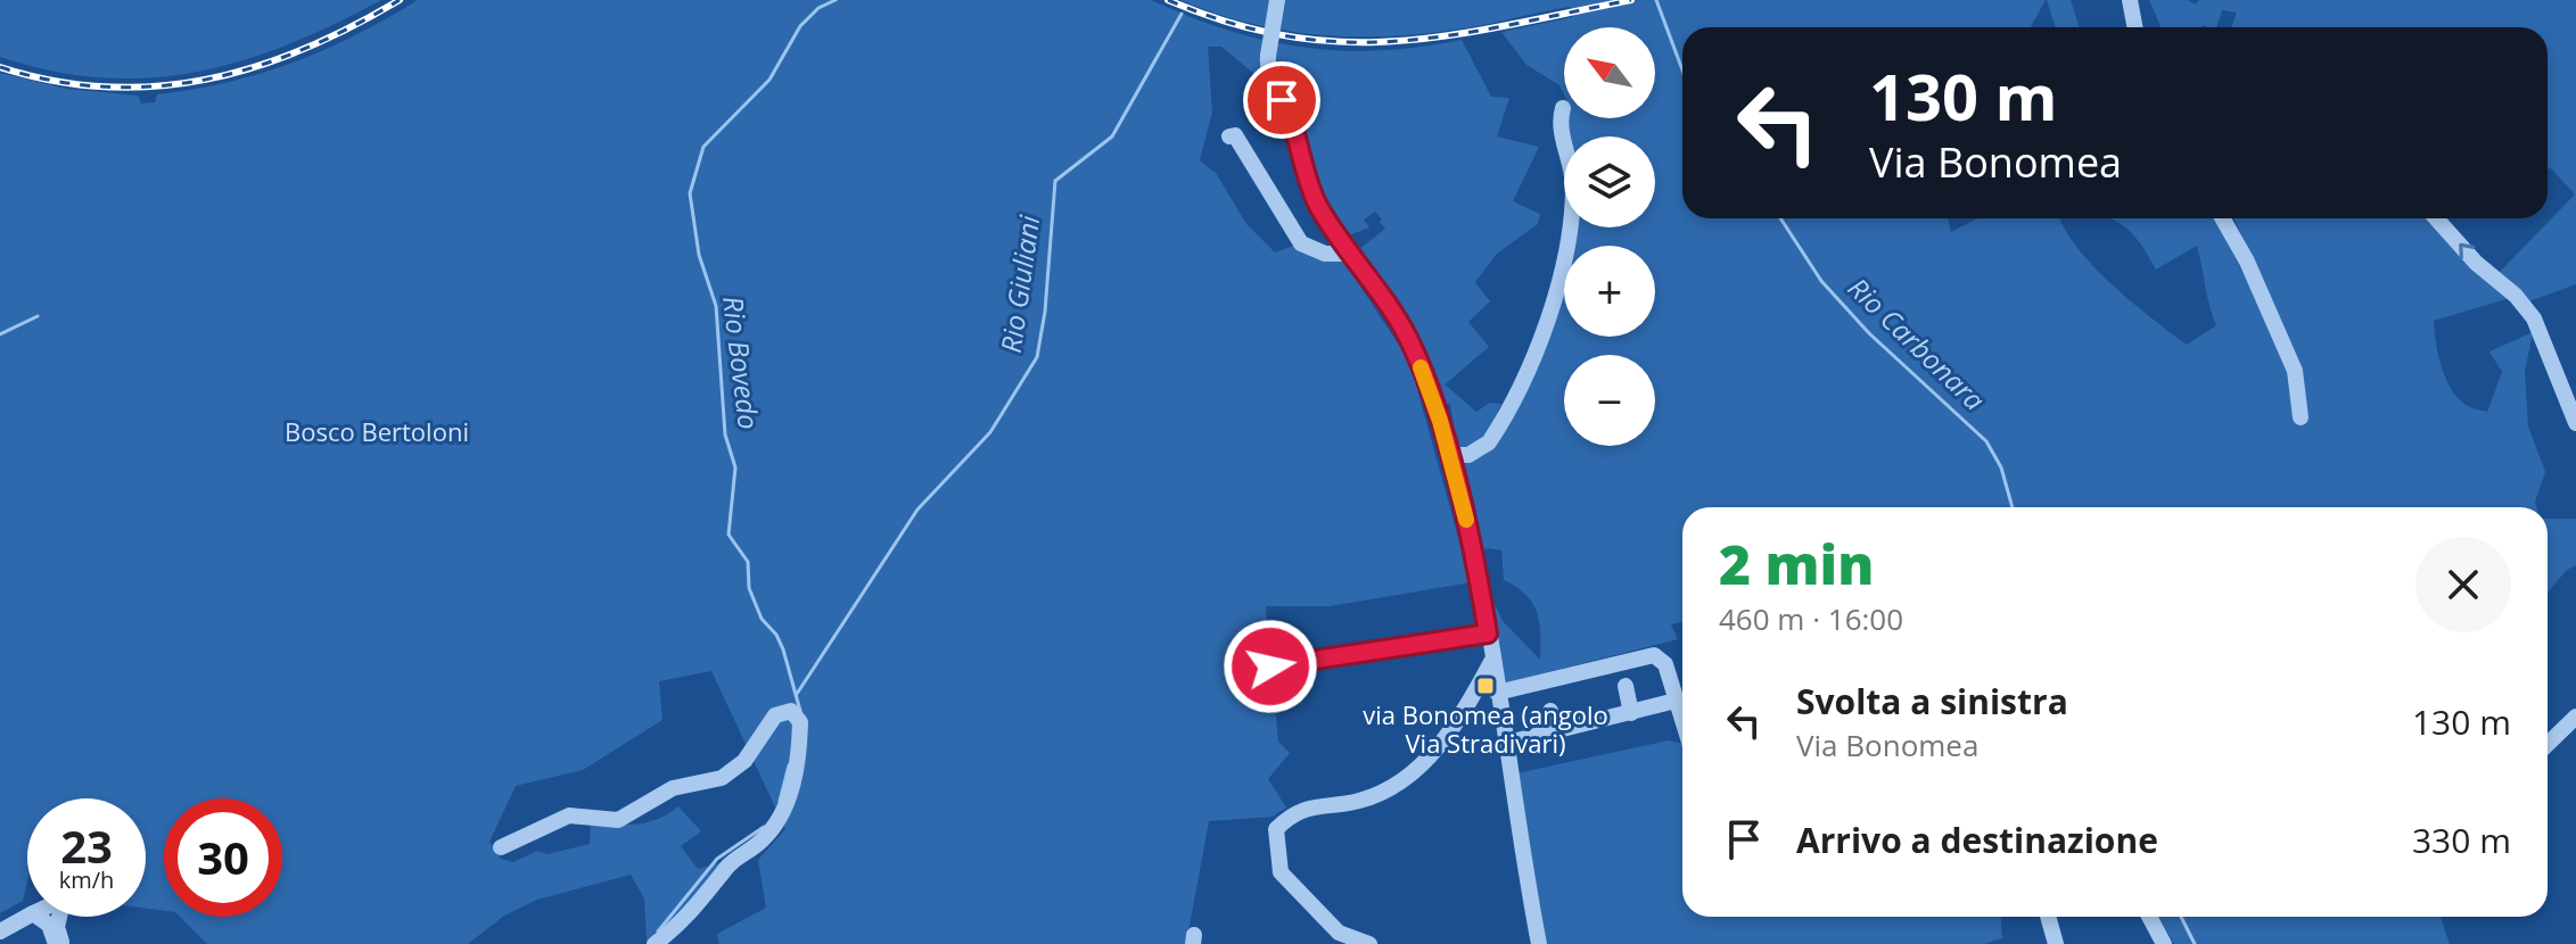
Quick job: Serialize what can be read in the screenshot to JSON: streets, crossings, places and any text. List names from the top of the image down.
{
  "water": ["Rio Giuliani", "Rio Carbonara", "Rio Bovedo"],
  "parks": ["Bosco Bertoloni"],
  "places": {
    "transit": ["via Bonomea (angolo Via Stradivari)"]
  },
  "north": "top left",
  "page": {
    "map_buttons": ["+", "−"],
    "turn": ["130 m", "Via Bonomea"],
    "heading": ["2 min", "460 m · 16:00"],
    "list": [
      {
        "name": "Svolta a sinistra",
        "note": "Via Bonomea",
        "value": "130 m"
      },
      {
        "name": "Arrivo a destinazione",
        "value": "330 m"
      }
    ],
    "speed": "23 km/h",
    "limit": "30"
  }
}
